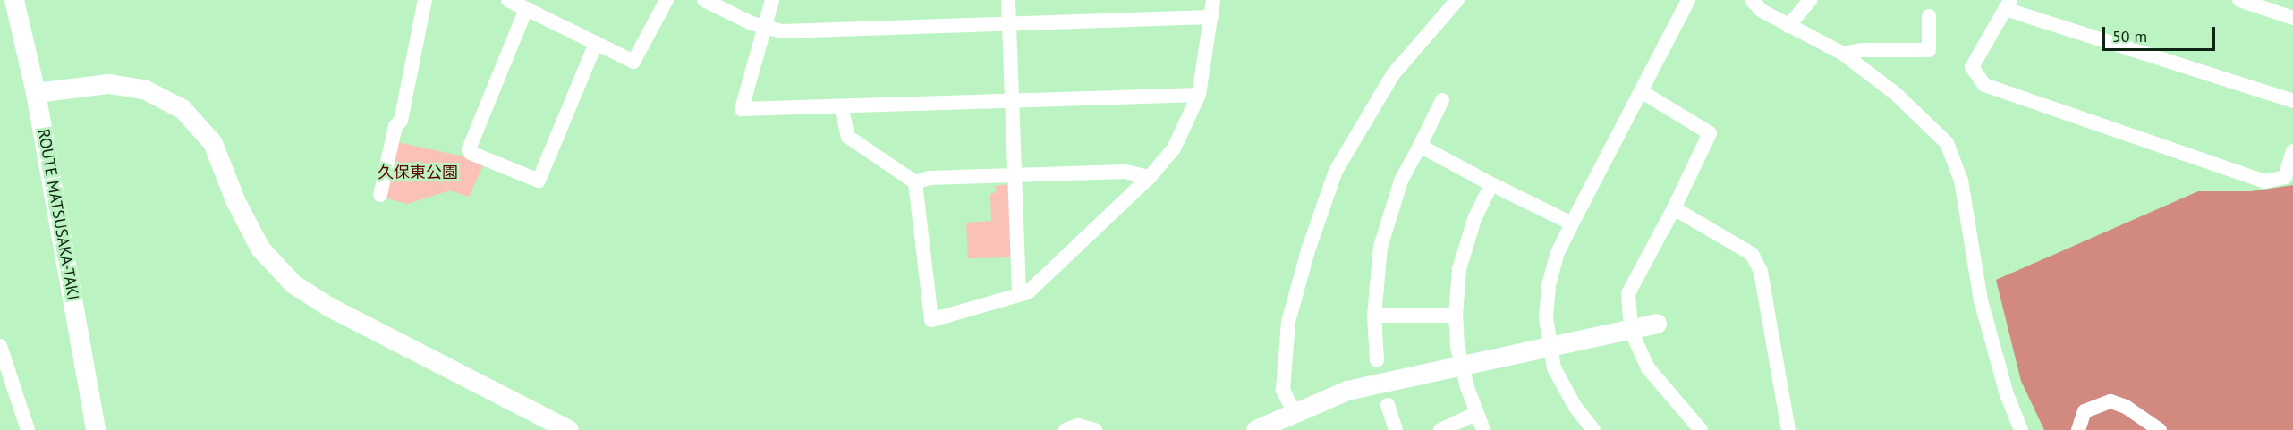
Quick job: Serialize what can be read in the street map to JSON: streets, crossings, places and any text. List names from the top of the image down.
{
  "streets": {
    "street": ["ROUTE MATSUSAKA-TAKI"]
  },
  "parks": ["久保東公園"],
  "scale_bar": "50 m"
}
